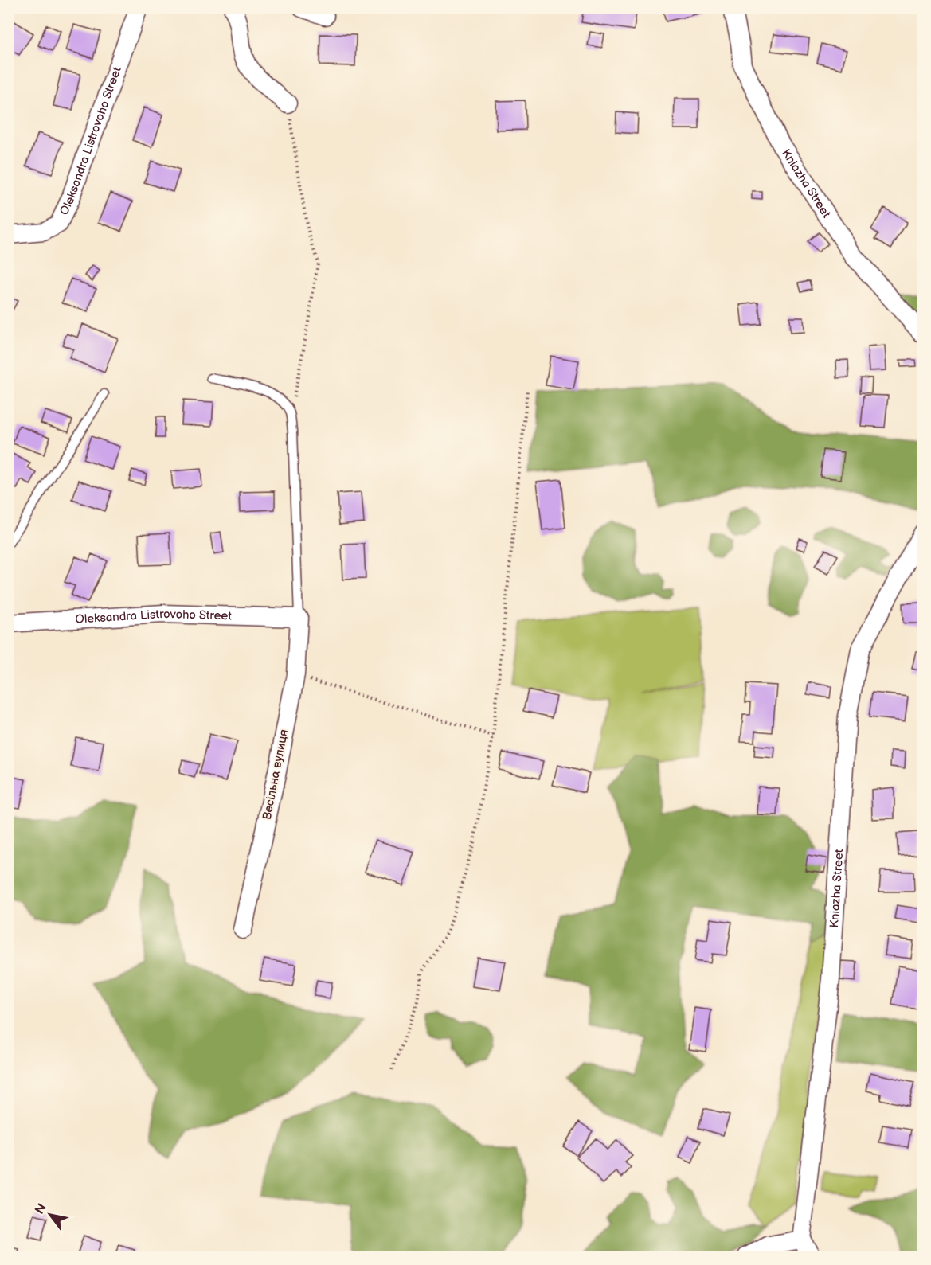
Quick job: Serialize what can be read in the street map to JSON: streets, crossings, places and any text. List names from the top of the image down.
{
  "streets": {
    "street": ["Oleksandra Listrovoho Street", "Kniazha Street", "Весільна вулиця"]
  },
  "crossings": [
    ["Oleksandra Listrovoho Street", "Весільна вулиця"]
  ],
  "north": "top left"
}
